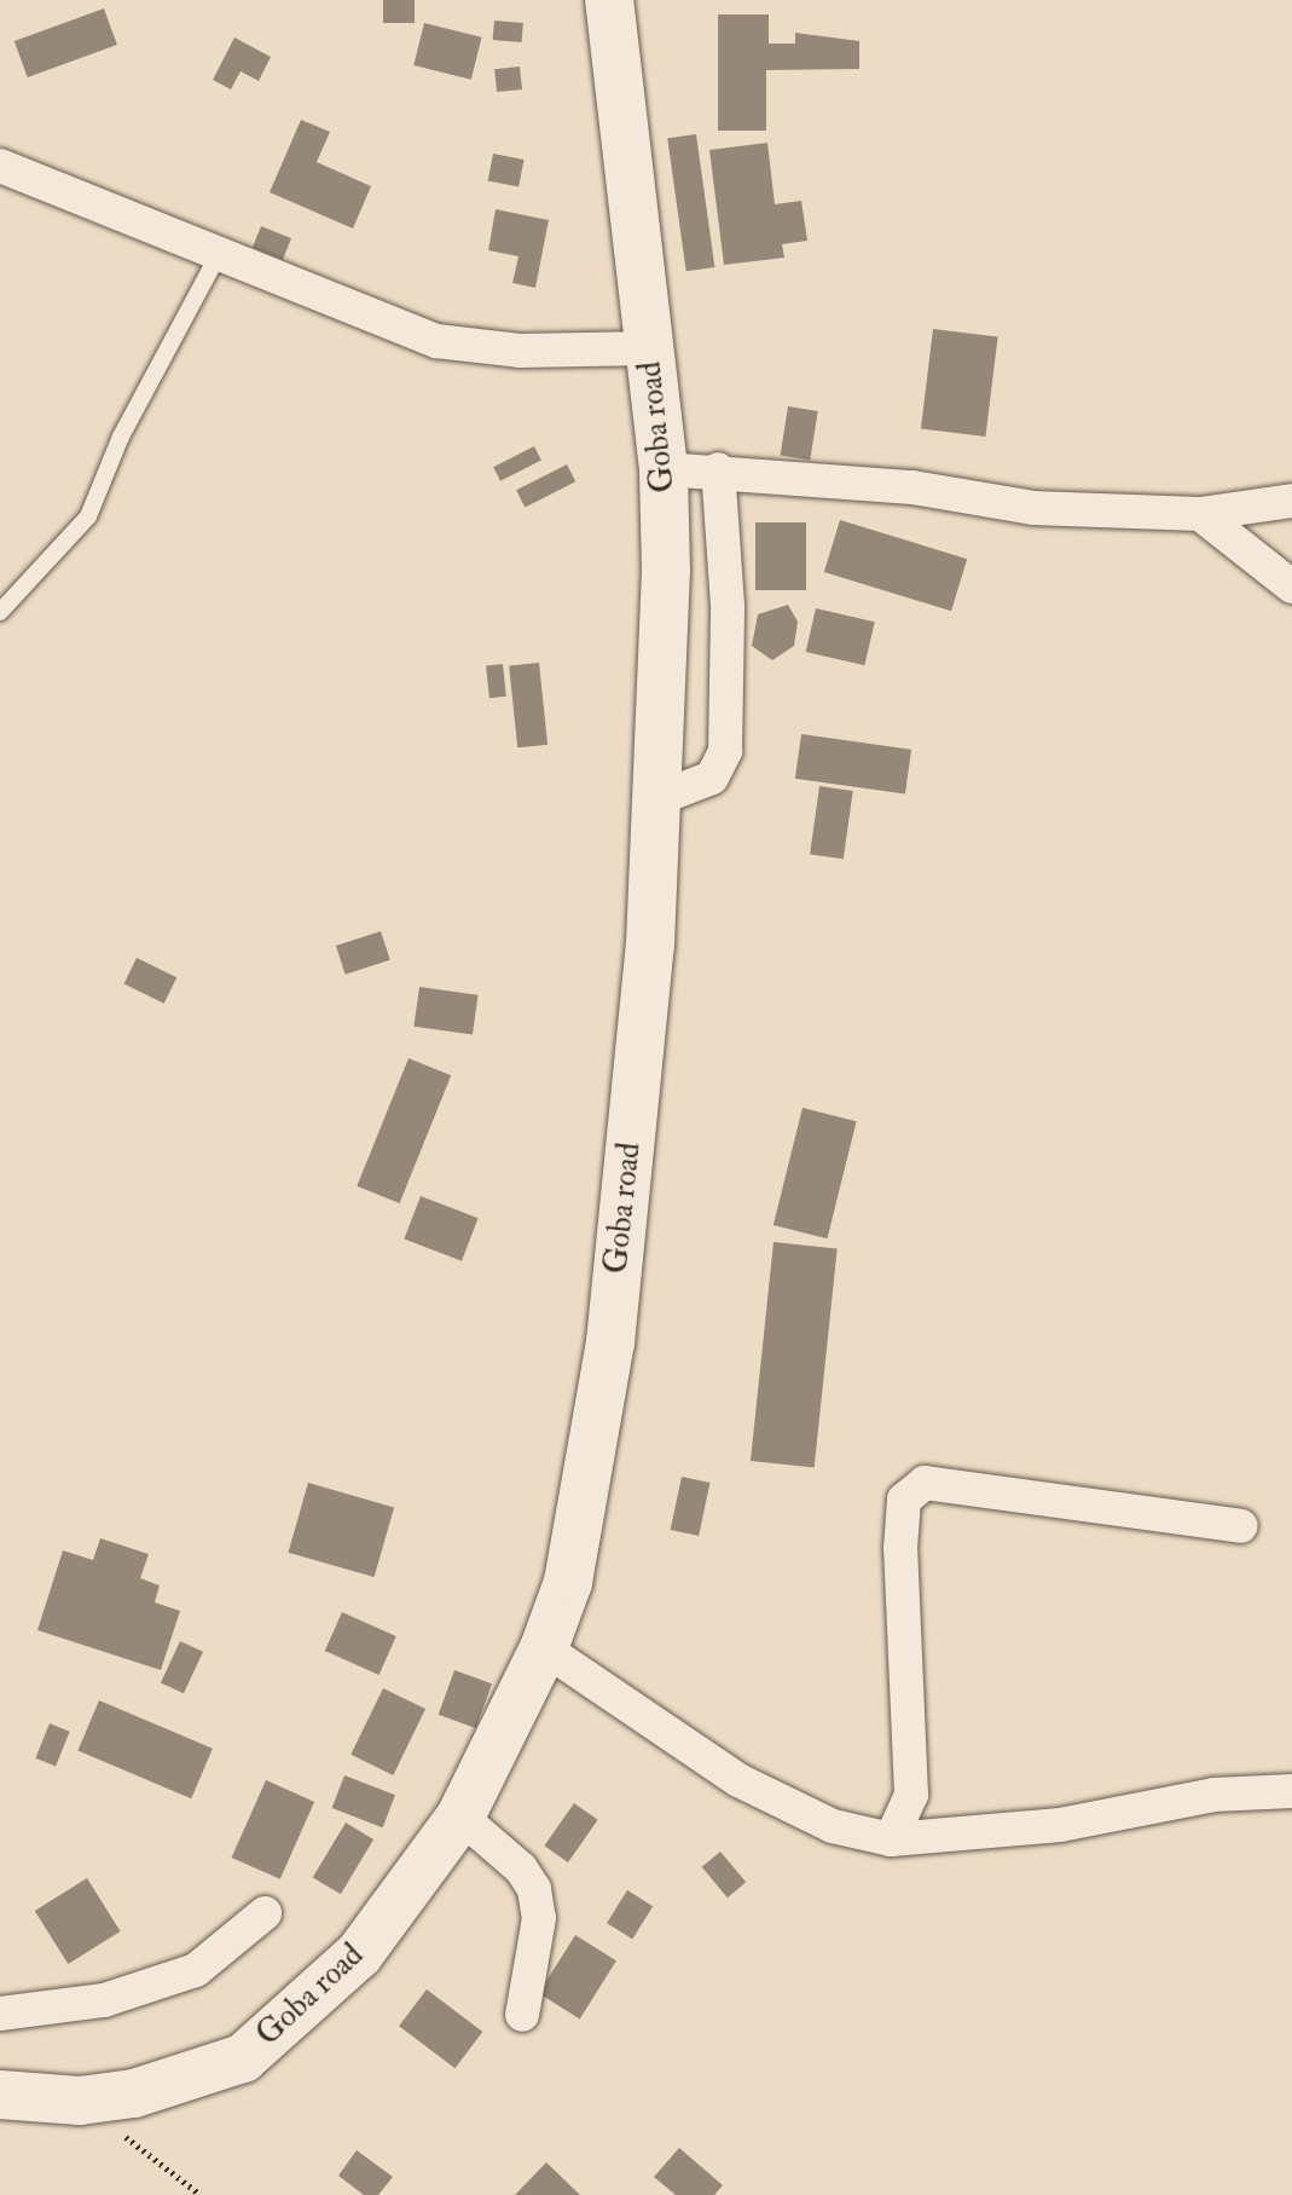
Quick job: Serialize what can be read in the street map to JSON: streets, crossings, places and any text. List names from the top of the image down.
{
  "streets": {
    "street": ["Goba road"]
  }
}
